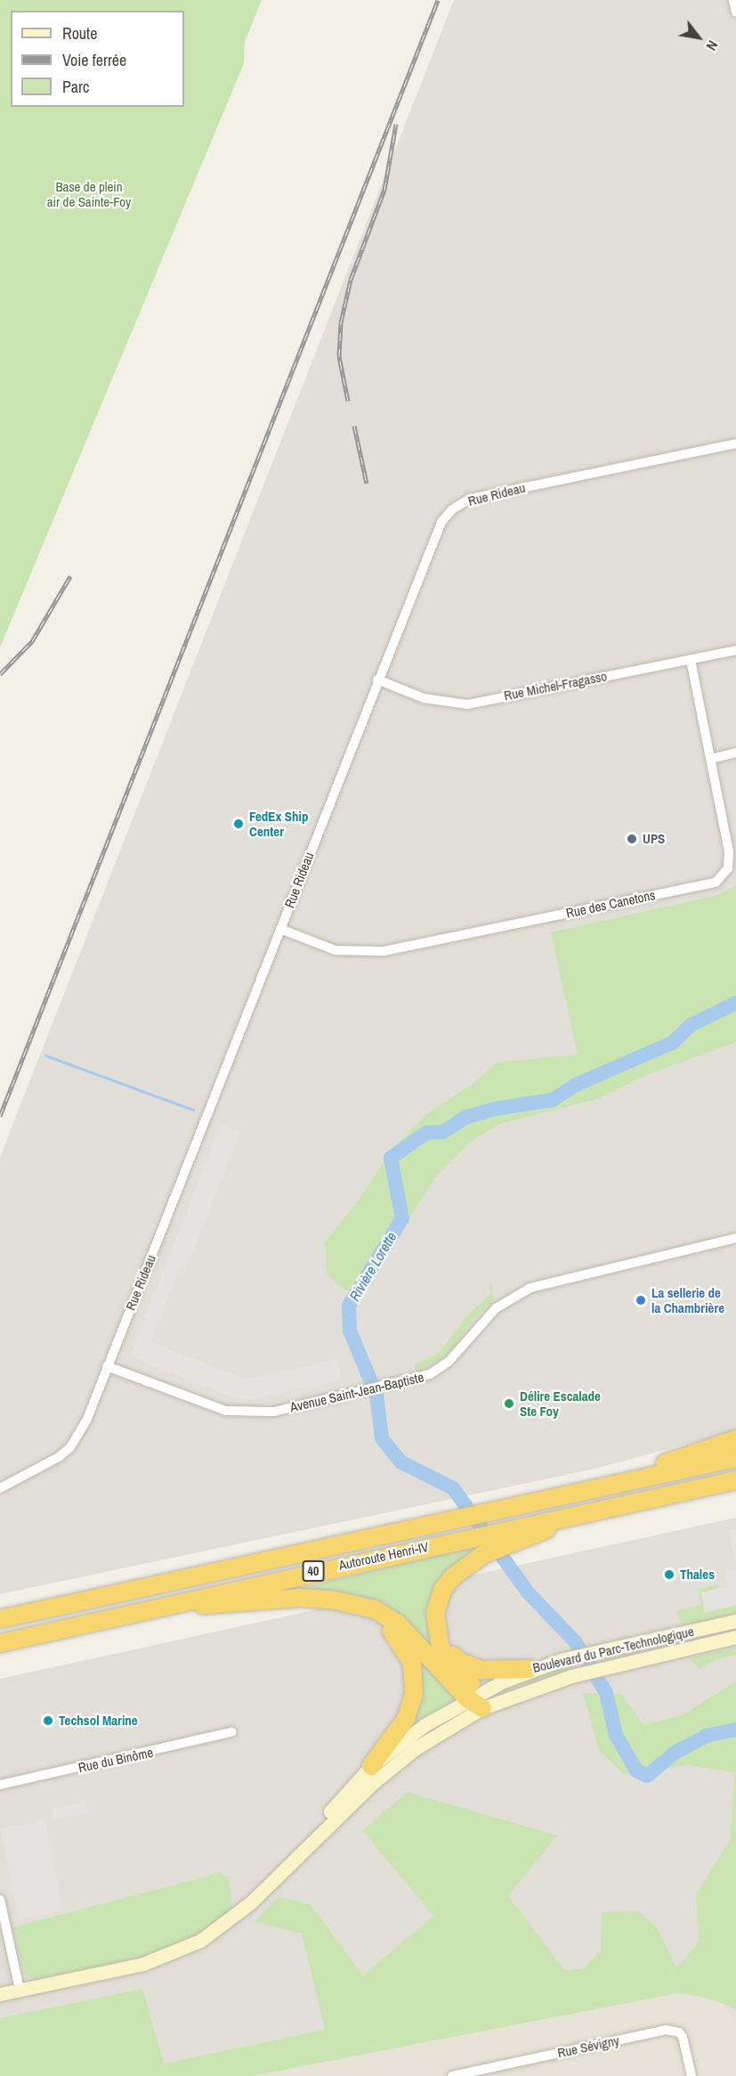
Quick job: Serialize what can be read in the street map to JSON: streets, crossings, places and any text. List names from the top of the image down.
{
  "streets": {
    "highway": ["Autoroute Henri-IV", "40"],
    "street": [
      "Rue Rideau",
      "Rue Michel-Fragasso",
      "Rue des Canetons",
      "Avenue Saint-Jean-Baptiste",
      "Boulevard du Parc-Technologique",
      "Rue du Binôme",
      "Rue Sévigny"
    ]
  },
  "crossings": [
    ["Rue Rideau", "Rue Michel-Fragasso"],
    ["Rue Rideau", "Rue des Canetons"],
    ["Rue Rideau", "Avenue Saint-Jean-Baptiste"],
    ["Rue Michel-Fragasso", "Rue des Canetons"],
    ["Autoroute Henri-IV", "40"]
  ],
  "water": ["Rivière Lorette"],
  "parks": ["Base de plein air de Sainte-Foy"],
  "places": [
    "FedEx Ship Center",
    "UPS",
    "La sellerie de la Chambrière",
    "Délire Escalade Ste Foy",
    "Thales",
    "Techsol Marine"
  ],
  "legend": ["Route", "Voie ferrée", "Parc"],
  "north": "bottom right"
}
